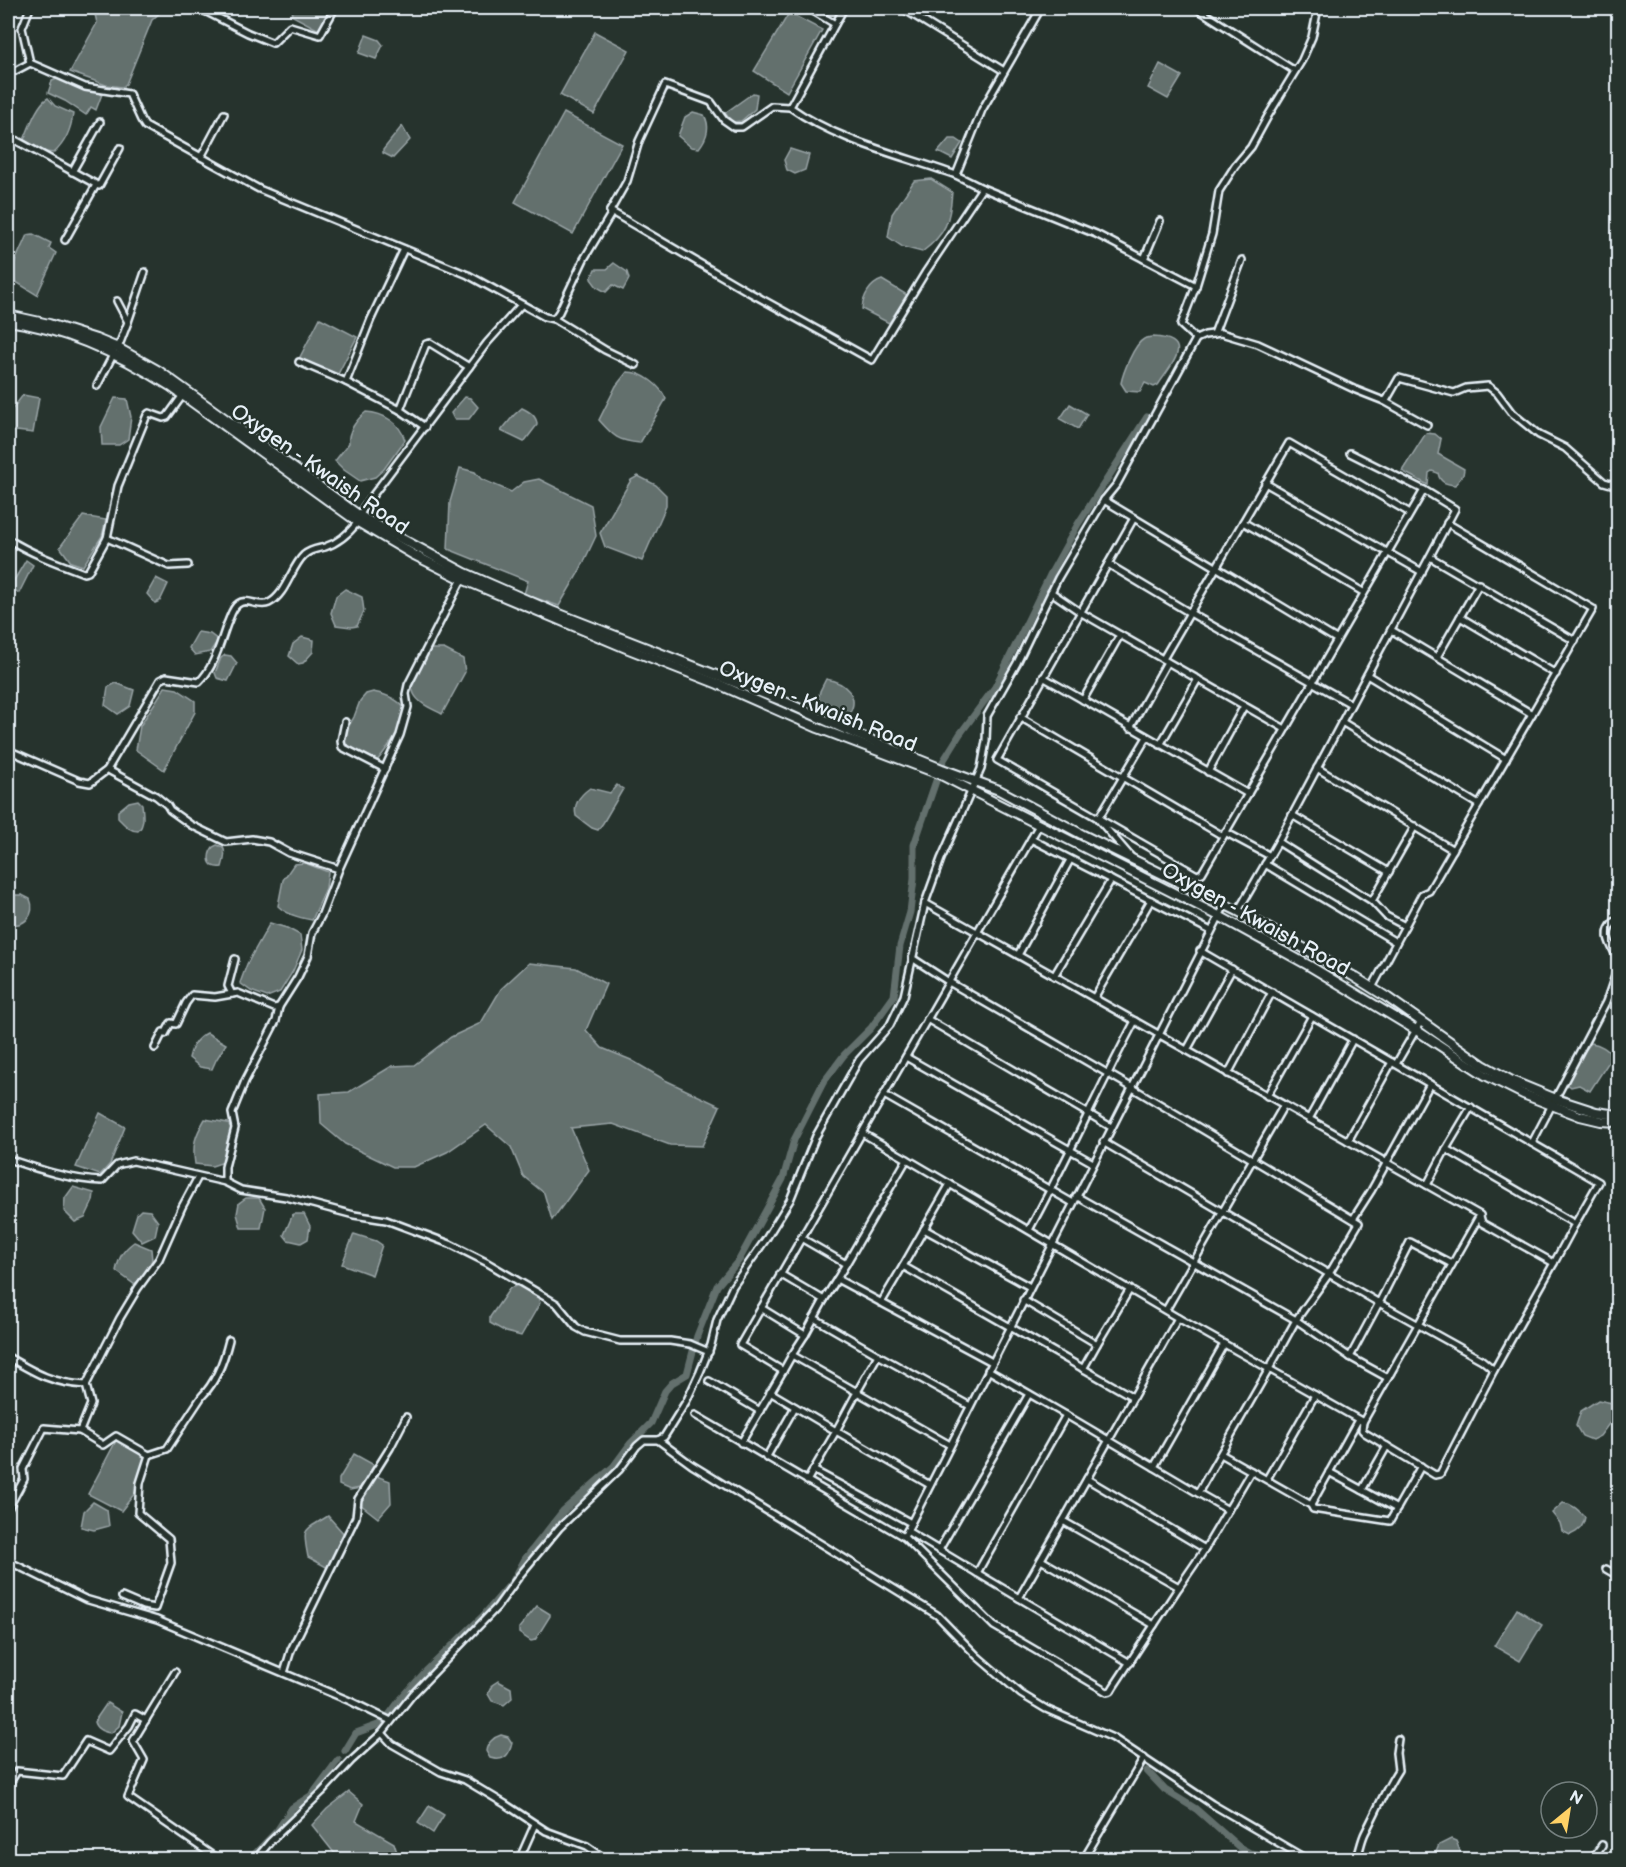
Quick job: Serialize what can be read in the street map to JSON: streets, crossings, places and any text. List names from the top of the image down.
{
  "streets": {
    "main road": ["Oxygen - Kwaish Road"]
  },
  "north": "top right"
}
